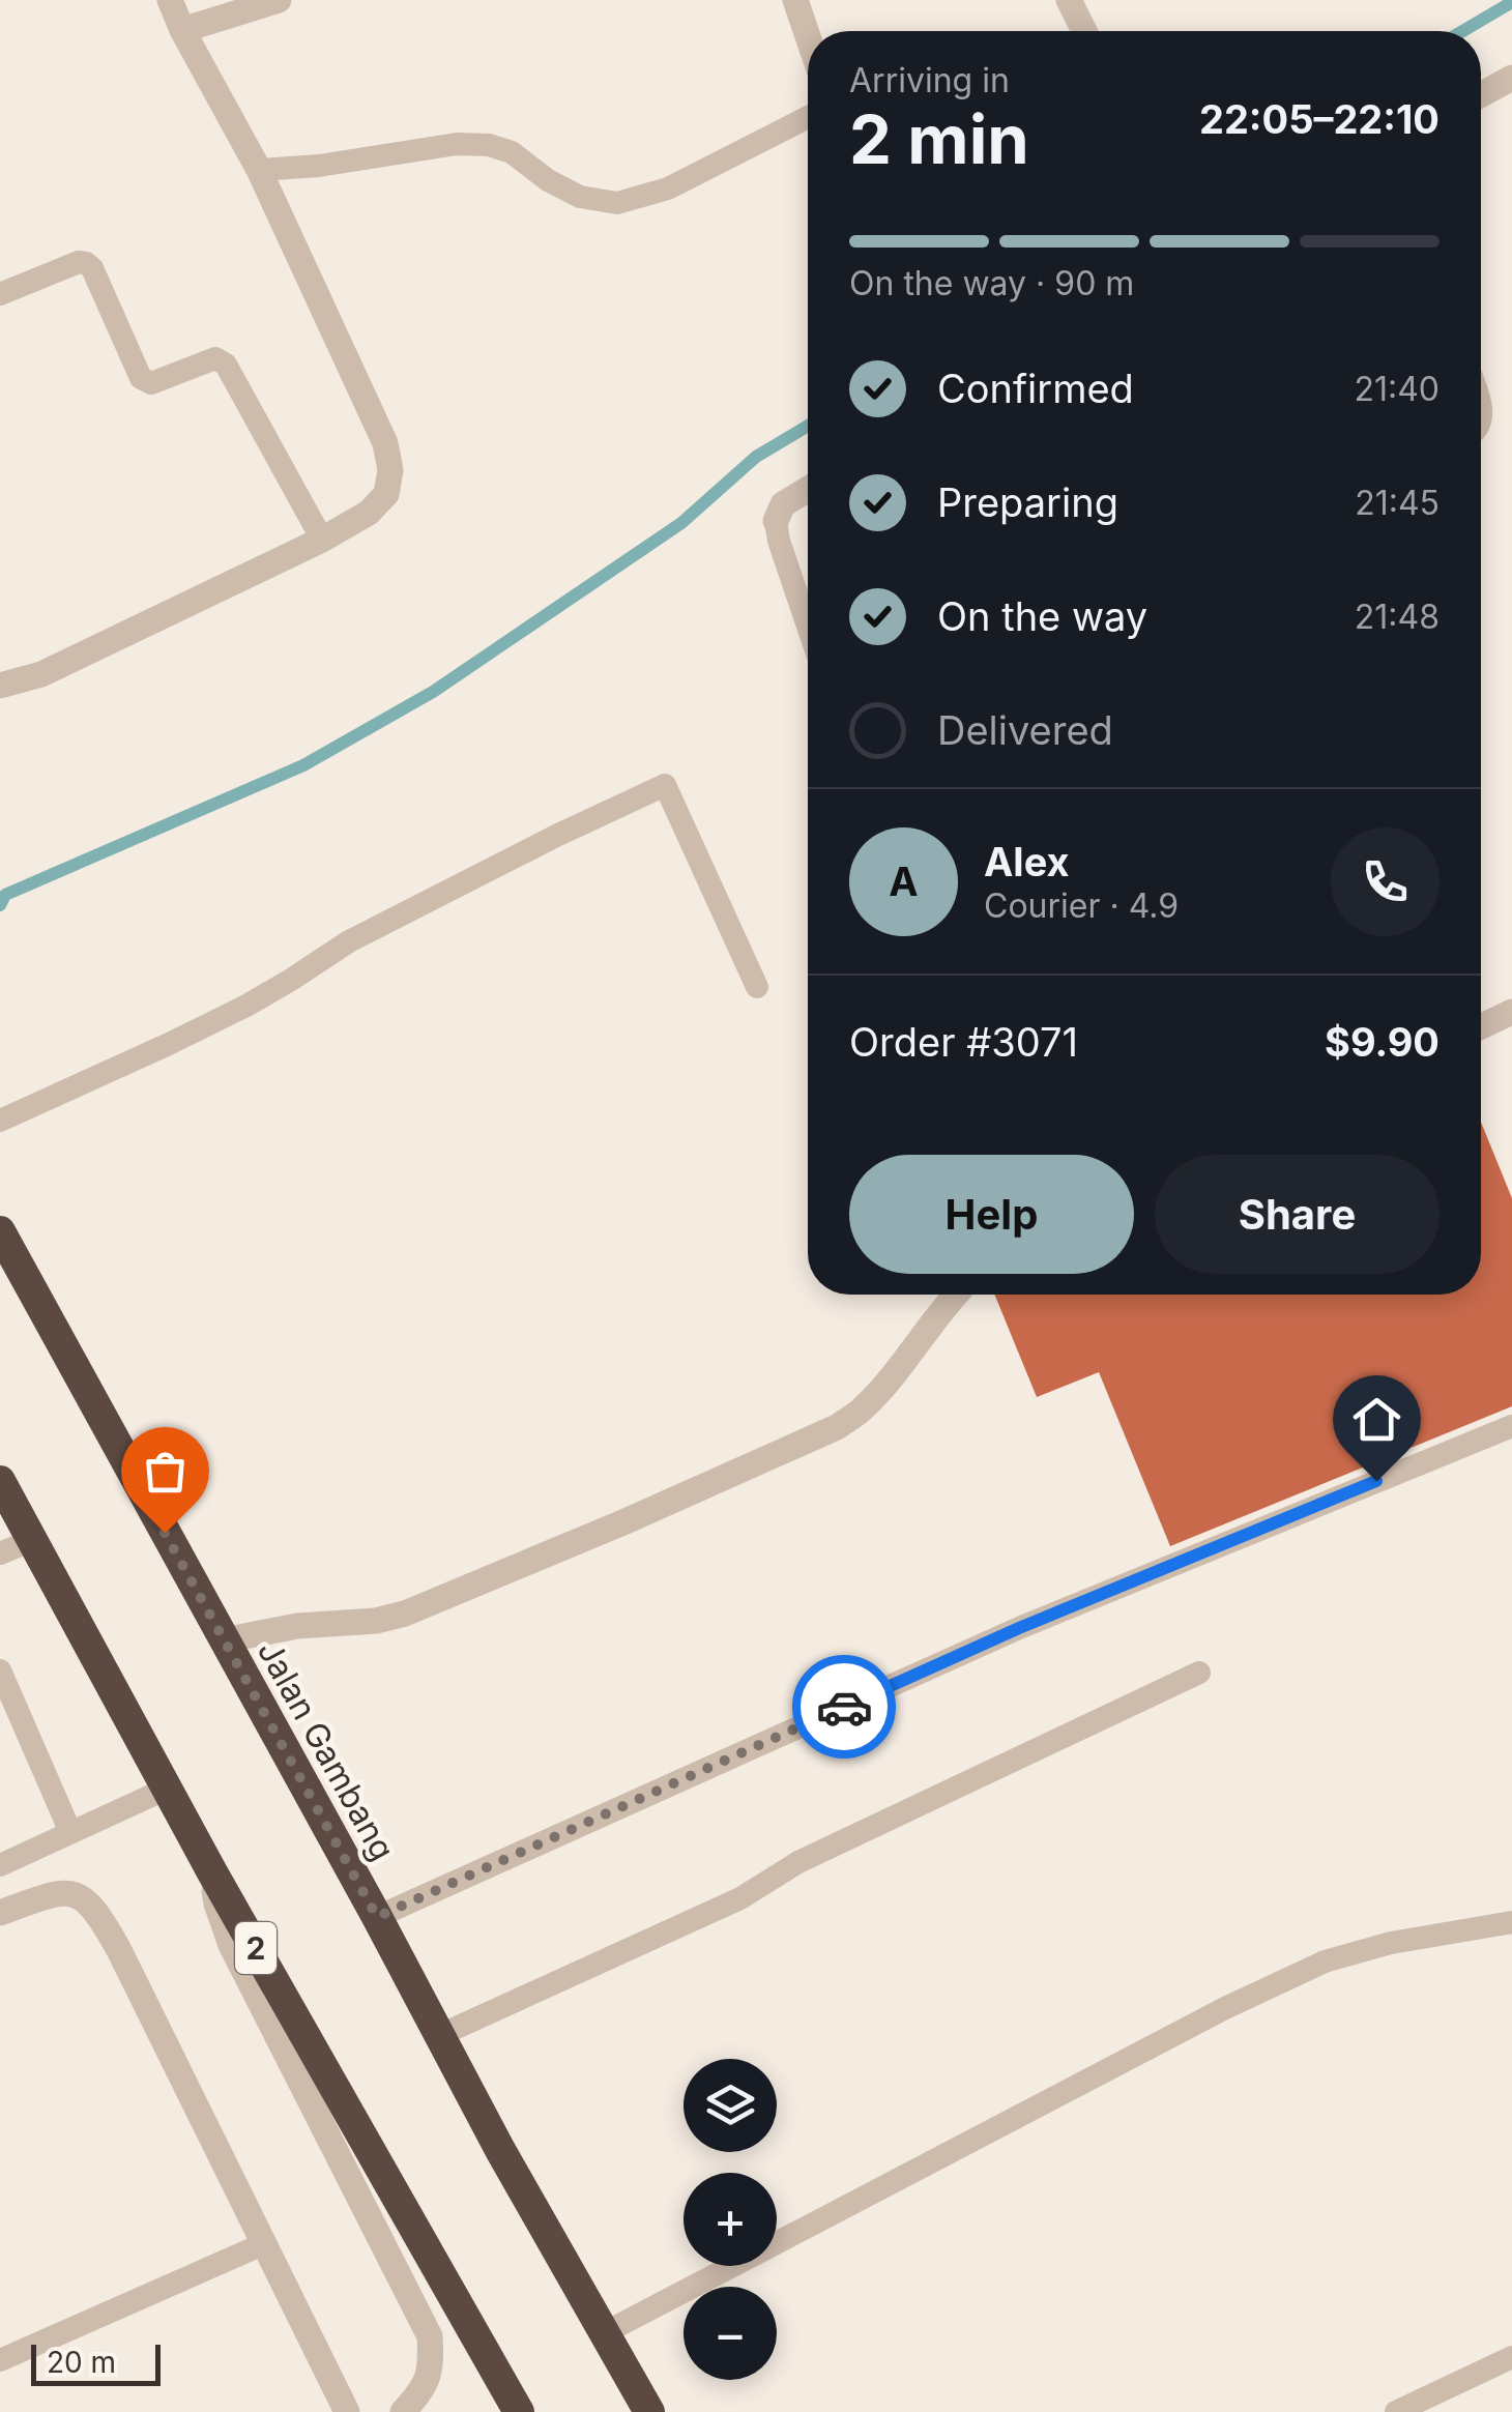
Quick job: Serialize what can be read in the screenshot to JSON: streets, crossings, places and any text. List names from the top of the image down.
{
  "streets": {
    "highway": ["Jalan Gambang", "2"]
  },
  "scale_bar": "20 m",
  "page": {
    "heading": ["2 min", "Arriving in", "22:05–22:10"],
    "panel": [
      "Alex",
      "Courier · 4.9",
      "Order #3071",
      "$9.90"
    ],
    "bar": "On the way · 90 m",
    "list": [
      ["Confirmed", "21:40"],
      ["Preparing", "21:45"],
      ["On the way", "21:48"],
      "Delivered"
    ],
    "round": "A",
    "buttons": ["Help", "Share"],
    "map_buttons": ["+", "−"],
    "scale": "20 m"
  }
}
